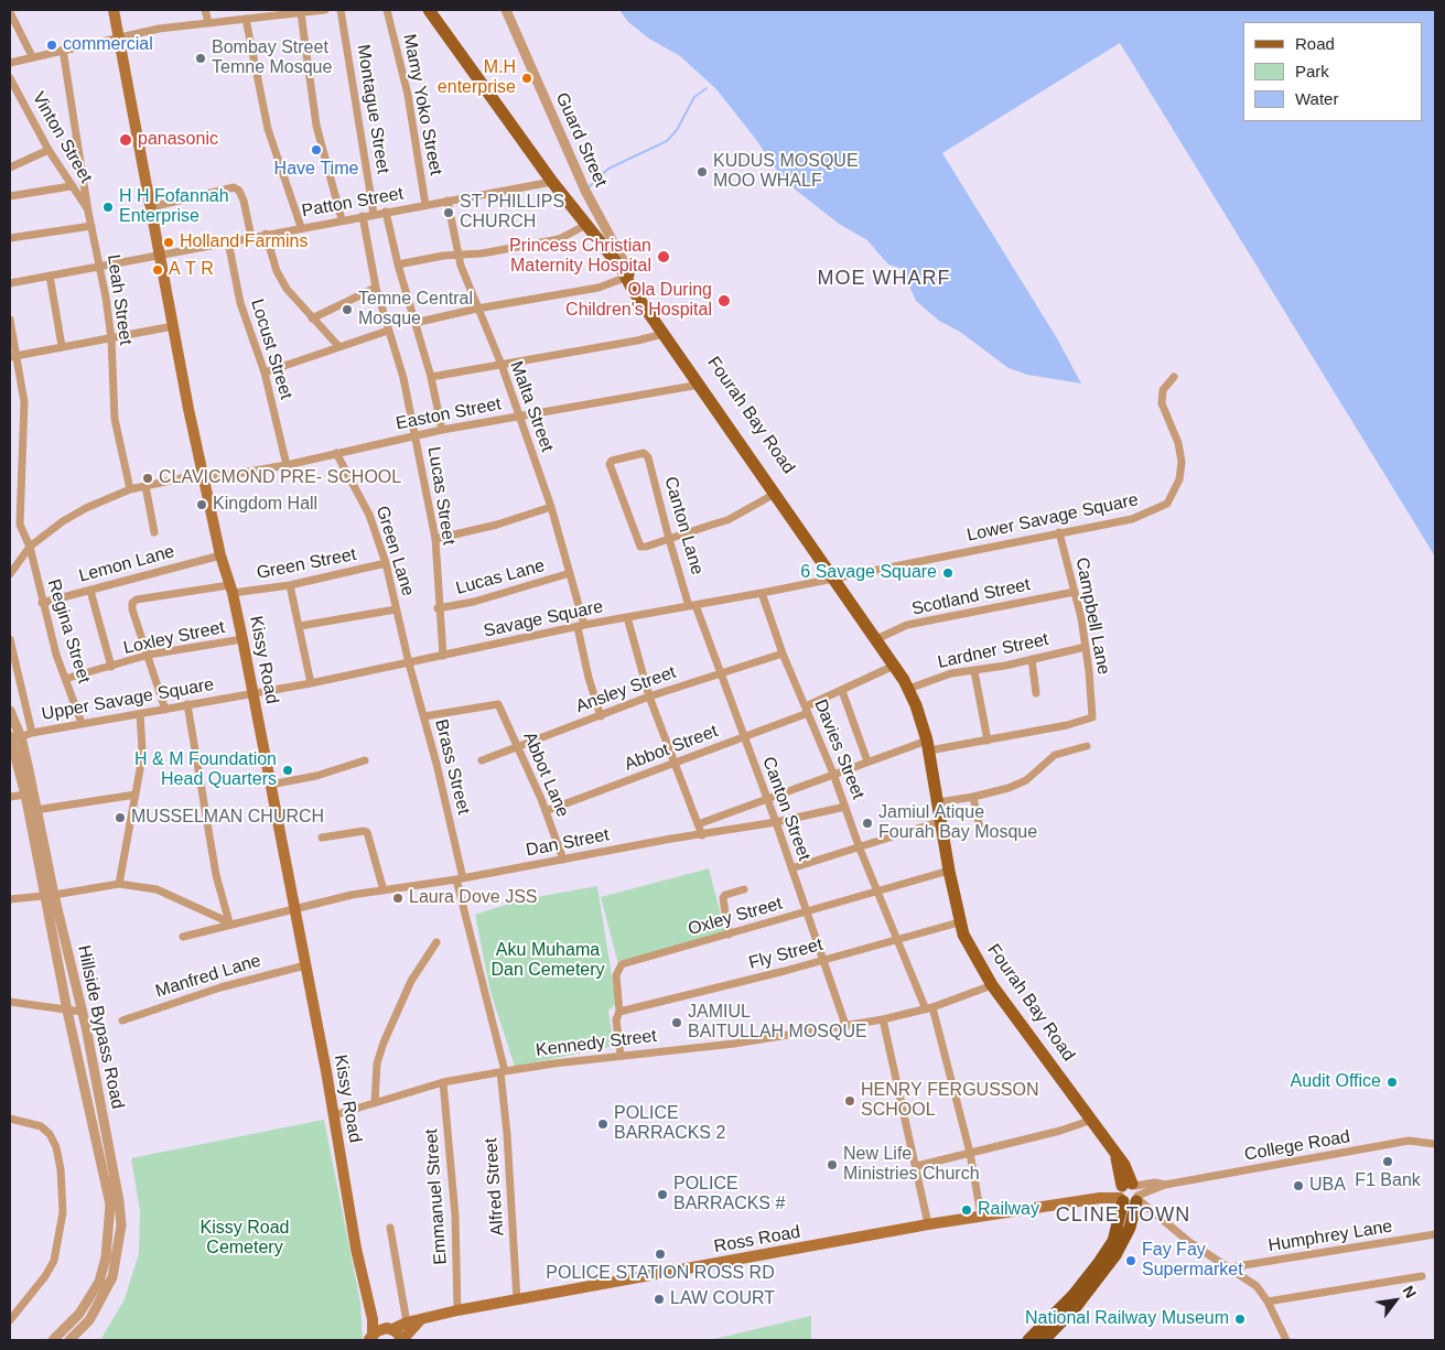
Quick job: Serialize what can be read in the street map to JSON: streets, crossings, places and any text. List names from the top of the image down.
{
  "streets": {
    "main road": ["Fourah Bay Road", "Kissy Road", "Ross Road"],
    "street": [
      "Mamy Yoko Street",
      "Montague Street",
      "Vinton Street",
      "Guard Street",
      "Patton Street",
      "Leah Street",
      "Locust Street",
      "Malta Street",
      "Easton Street",
      "Lucas Street",
      "Lower Savage Square",
      "Canton Lane",
      "Green Lane",
      "Lemon Lane",
      "Green Street",
      "Lucas Lane",
      "Scotland Street",
      "Campbell Lane",
      "Savage Square",
      "Regina Street",
      "Loxley Street",
      "Lardner Street",
      "Ansley Street",
      "Upper Savage Square",
      "Abbot Street",
      "Davies Street",
      "Brass Street",
      "Abbot Lane",
      "Canton Street",
      "Dan Street",
      "Oxley Street",
      "Fly Street",
      "Manfred Lane",
      "Hillside Bypass Road",
      "Kennedy Street",
      "College Road",
      "Alfred Street",
      "Emmanuel Street",
      "Humphrey Lane"
    ]
  },
  "crossings": [
    ["Mamy Yoko Street", "Patton Street"],
    ["Montague Street", "Patton Street"],
    ["Vinton Street", "Leah Street"],
    ["Guard Street", "Fourah Bay Road"],
    ["Patton Street", "Leah Street"],
    ["Patton Street", "Locust Street"],
    ["Patton Street", "Malta Street"],
    ["Patton Street", "Fourah Bay Road"],
    ["Patton Street", "Lucas Street"],
    ["Patton Street", "Kissy Road"],
    ["Leah Street", "Easton Street"],
    ["Locust Street", "Easton Street"],
    ["Malta Street", "Easton Street"],
    ["Malta Street", "Lucas Lane"],
    ["Malta Street", "Savage Square"],
    ["Malta Street", "Ansley Street"],
    ["Easton Street", "Fourah Bay Road"],
    ["Easton Street", "Lucas Street"],
    ["Easton Street", "Green Lane"],
    ["Easton Street", "Regina Street"],
    ["Easton Street", "Kissy Road"],
    ["Fourah Bay Road", "Lower Savage Square"],
    ["Fourah Bay Road", "Scotland Street"],
    ["Fourah Bay Road", "Savage Square"],
    ["Fourah Bay Road", "Lardner Street"],
    ["Fourah Bay Road", "Abbot Street"],
    ["Fourah Bay Road", "Oxley Street"],
    ["Fourah Bay Road", "Fly Street"],
    ["Fourah Bay Road", "Kennedy Street"],
    ["Fourah Bay Road", "College Road"],
    ["Fourah Bay Road", "Ross Road"],
    ["Lucas Street", "Lucas Lane"],
    ["Lucas Street", "Savage Square"],
    ["Lower Savage Square", "Campbell Lane"],
    ["Lower Savage Square", "Savage Square"],
    ["Canton Lane", "Savage Square"],
    ["Canton Lane", "Canton Street"],
    ["Green Lane", "Green Street"],
    ["Green Lane", "Savage Square"],
    ["Green Lane", "Brass Street"],
    ["Lemon Lane", "Regina Street"],
    ["Lemon Lane", "Kissy Road"],
    ["Green Street", "Loxley Street"],
    ["Green Street", "Kissy Road"],
    ["Scotland Street", "Campbell Lane"],
    ["Campbell Lane", "Lardner Street"],
    ["Savage Square", "Kissy Road"],
    ["Savage Square", "Upper Savage Square"],
    ["Savage Square", "Davies Street"],
    ["Savage Square", "Brass Street"],
    ["Savage Square", "Canton Street"],
    ["Regina Street", "Loxley Street"],
    ["Regina Street", "Upper Savage Square"],
    ["Loxley Street", "Kissy Road"],
    ["Kissy Road", "Upper Savage Square"],
    ["Kissy Road", "Dan Street"],
    ["Kissy Road", "Manfred Lane"],
    ["Kissy Road", "Kennedy Street"],
    ["Kissy Road", "Ross Road"],
    ["Ansley Street", "Davies Street"],
    ["Ansley Street", "Abbot Lane"],
    ["Ansley Street", "Canton Street"],
    ["Upper Savage Square", "Hillside Bypass Road"],
    ["Abbot Street", "Davies Street"],
    ["Abbot Street", "Abbot Lane"],
    ["Abbot Street", "Canton Street"],
    ["Davies Street", "Dan Street"],
    ["Davies Street", "Oxley Street"],
    ["Davies Street", "Fly Street"],
    ["Davies Street", "Kennedy Street"],
    ["Davies Street", "Ross Road"],
    ["Brass Street", "Abbot Lane"],
    ["Brass Street", "Dan Street"],
    ["Brass Street", "Kennedy Street"],
    ["Brass Street", "Alfred Street"],
    ["Abbot Lane", "Dan Street"],
    ["Canton Street", "Dan Street"],
    ["Canton Street", "Oxley Street"],
    ["Canton Street", "Fly Street"],
    ["Canton Street", "Kennedy Street"],
    ["Oxley Street", "Fly Street"],
    ["Oxley Street", "Kennedy Street"],
    ["Kennedy Street", "Alfred Street"],
    ["Kennedy Street", "Emmanuel Street"],
    ["College Road", "Ross Road"],
    ["Alfred Street", "Ross Road"],
    ["Emmanuel Street", "Ross Road"]
  ],
  "districts": ["MOE WHARF", "CLINE TOWN"],
  "parks": ["Aku Muhama Dan Cemetery", "Kissy Road Cemetery"],
  "places": [
    "commercial",
    "Bombay Street Temne Mosque",
    "M.H enterprise",
    "panasonic",
    "Have Time",
    "KUDUS MOSQUE MOO WHALF",
    "H H Fofannah Enterprise",
    "ST PHILLIPS CHURCH",
    "Holland Farmins",
    "Princess Christian Maternity Hospital",
    "A T R",
    "Ola During Children's Hospital",
    "Temne Central Mosque",
    "CLAVICMOND PRE- SCHOOL",
    "Kingdom Hall",
    "6 Savage Square",
    "H & M Foundation Head Quarters",
    "MUSSELMAN CHURCH",
    "Jamiul Atique Fourah Bay Mosque",
    "Laura Dove JSS",
    "JAMIUL BAITULLAH MOSQUE",
    "Audit Office",
    "HENRY FERGUSSON SCHOOL",
    "POLICE BARRACKS 2",
    "F1 Bank",
    "New Life Ministries Church",
    "UBA",
    "POLICE BARRACKS #",
    "Railway",
    "POLICE STATION ROSS RD",
    "Fay Fay Supermarket",
    "LAW COURT",
    "National Railway Museum"
  ],
  "legend": ["Road", "Park", "Water"],
  "north": "top right"
}
